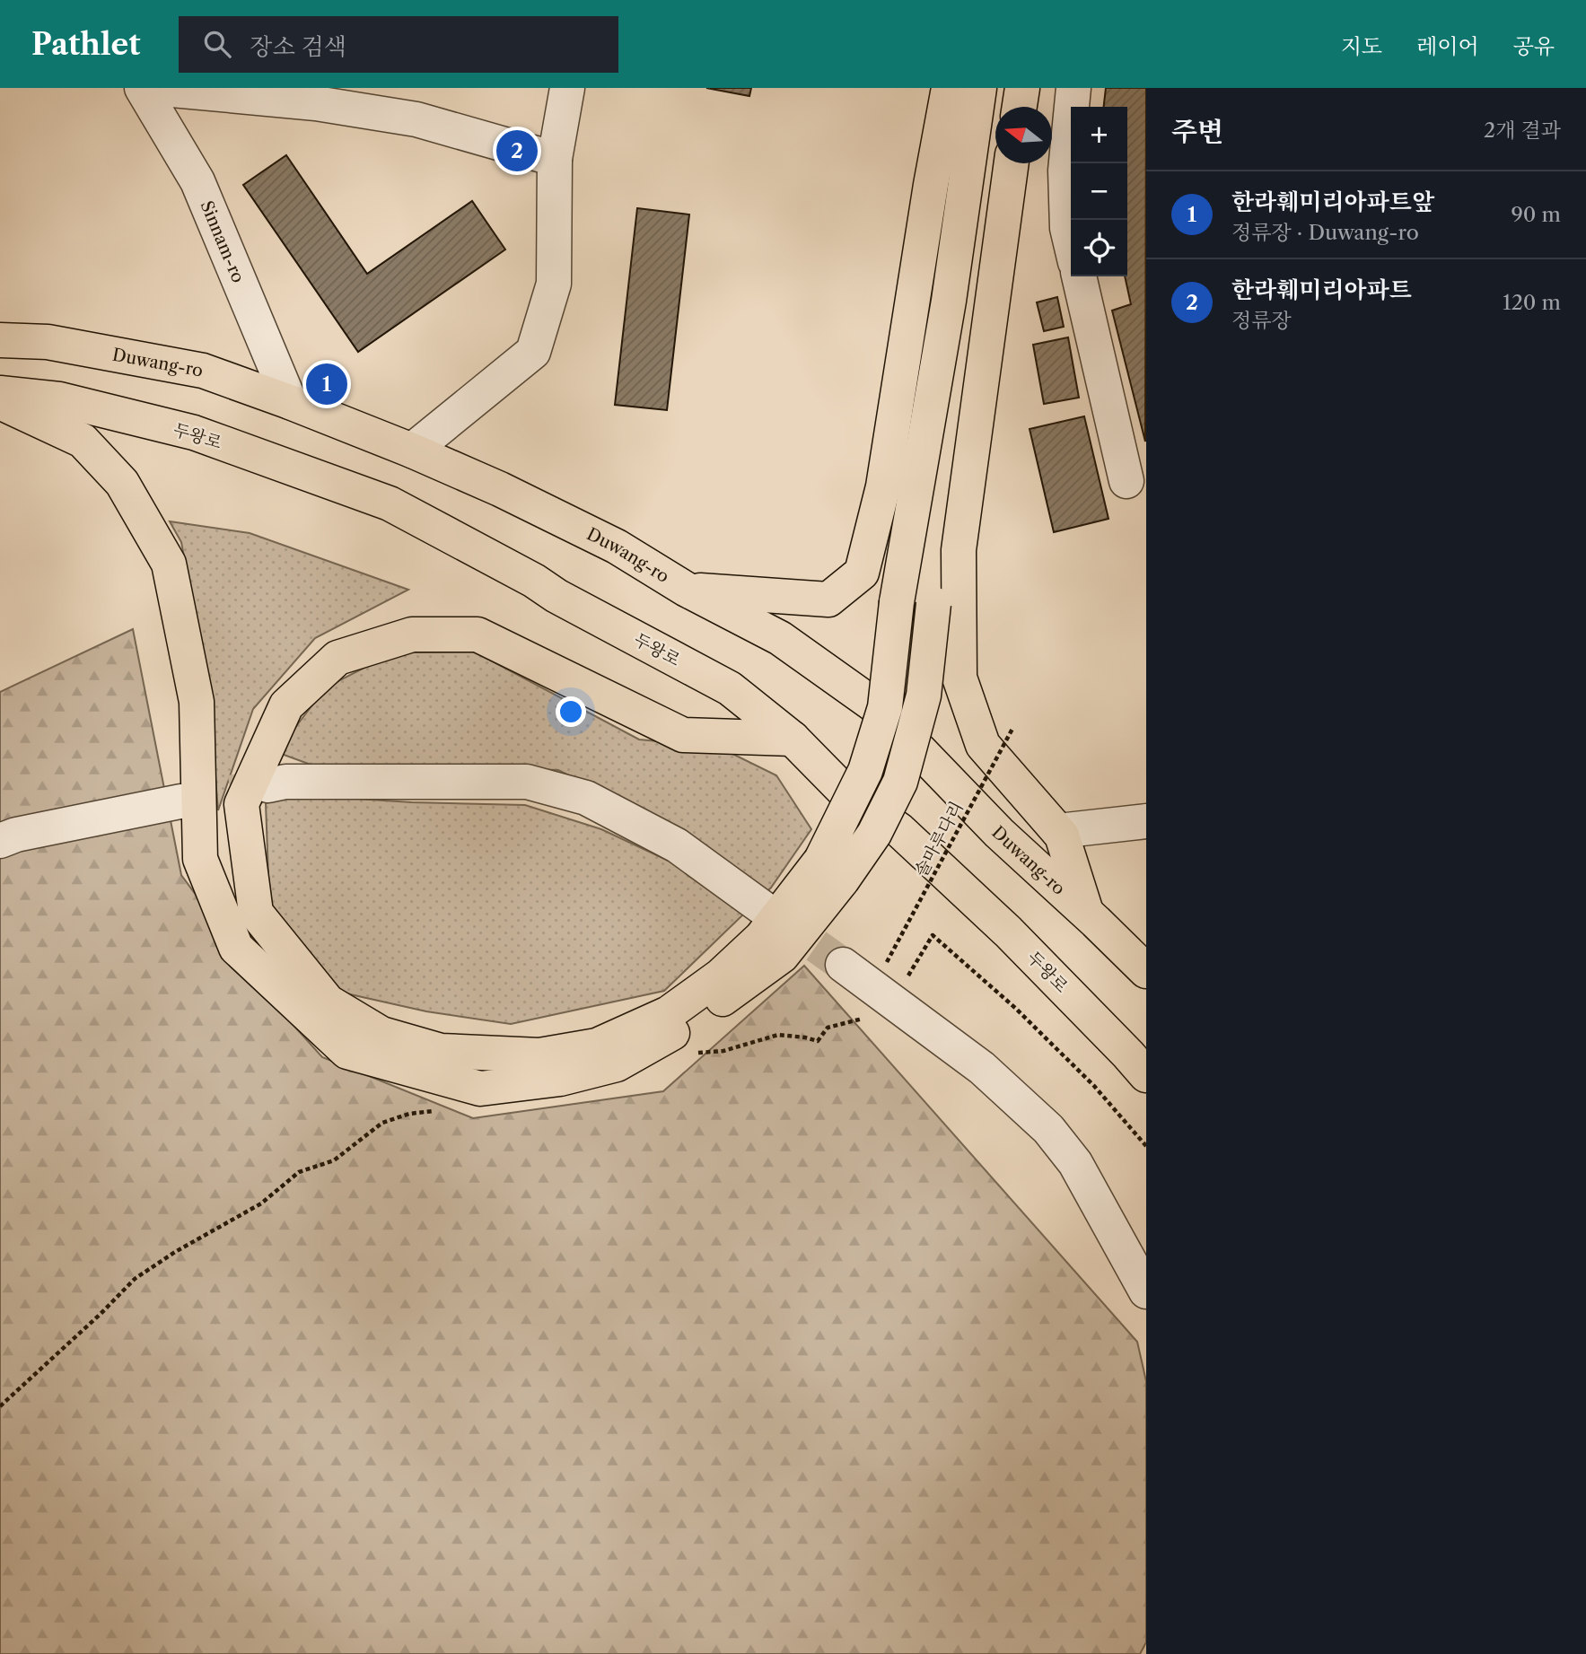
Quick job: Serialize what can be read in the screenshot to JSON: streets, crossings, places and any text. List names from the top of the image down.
{
  "streets": {
    "main road": ["Duwang-ro", "두왕로"],
    "street": ["Sinnam-ro"],
    "path": ["솔마루다리"]
  },
  "crossings": [
    ["Sinnam-ro", "Duwang-ro"]
  ],
  "north": "left",
  "page": {
    "header": "Pathlet",
    "search": "장소 검색",
    "nav": ["지도", "레이어", "공유"],
    "heading": ["주변", "2개 결과"],
    "map_buttons": ["+", "−"],
    "pins": ["2", "1"],
    "list": [
      {
        "mark": "1",
        "name": "한라훼미리아파트앞",
        "note": "정류장 · Duwang-ro",
        "value": "90 m"
      },
      {
        "mark": "2",
        "name": "한라훼미리아파트",
        "note": "정류장",
        "value": "120 m"
      }
    ]
  }
}
